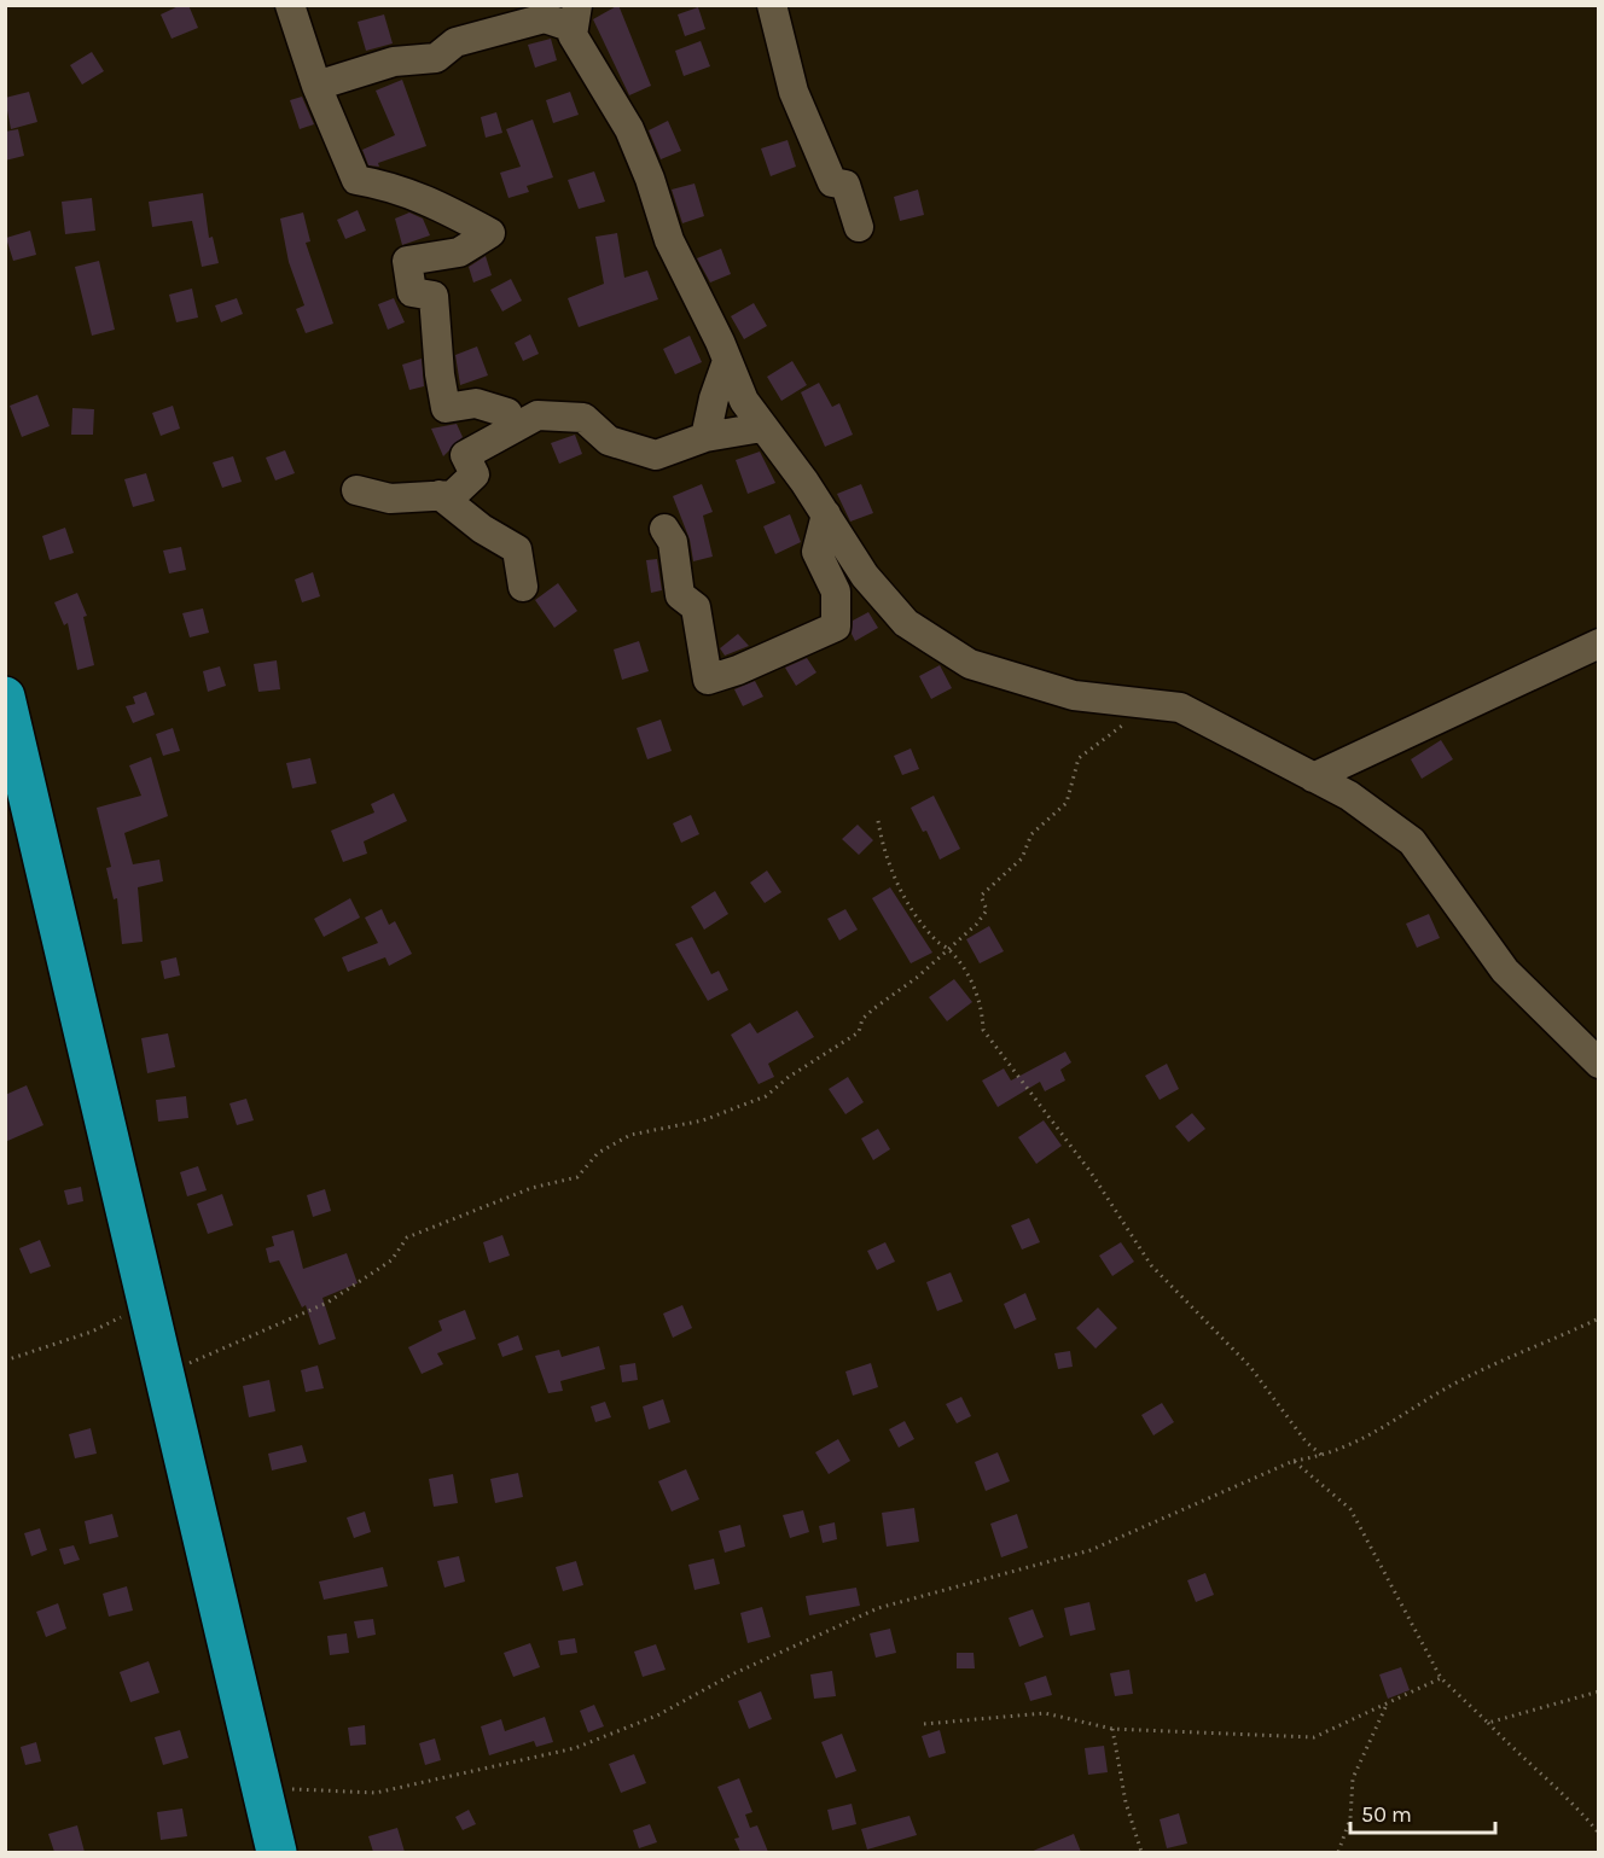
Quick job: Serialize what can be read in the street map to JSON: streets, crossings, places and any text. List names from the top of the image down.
{
  "scale_bar": "50 m"
}
